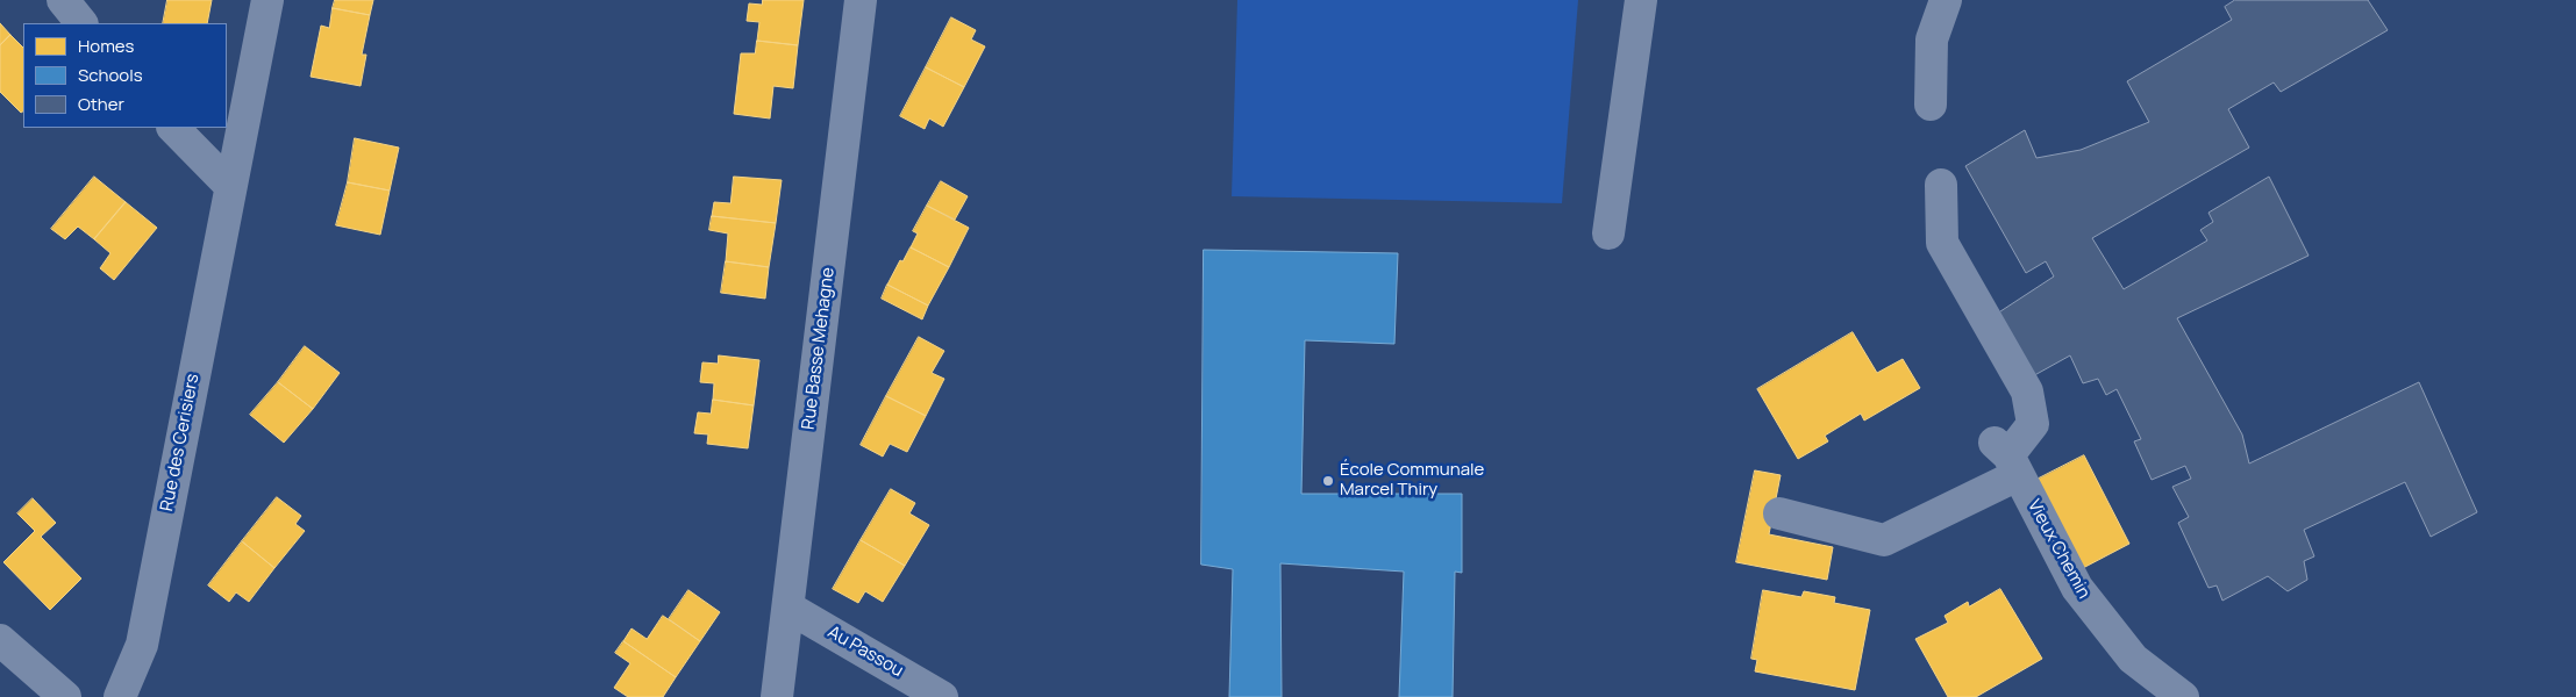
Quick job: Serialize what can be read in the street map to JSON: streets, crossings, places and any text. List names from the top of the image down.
{
  "streets": {
    "street": [
      "Rue Basse Mehagne",
      "Rue des Cerisiers",
      "Vieux Chemin",
      "Au Passou"
    ]
  },
  "crossings": [
    ["Rue Basse Mehagne", "Au Passou"]
  ],
  "places": ["École Communale Marcel Thiry"],
  "legend": ["Homes", "Schools", "Other"]
}
